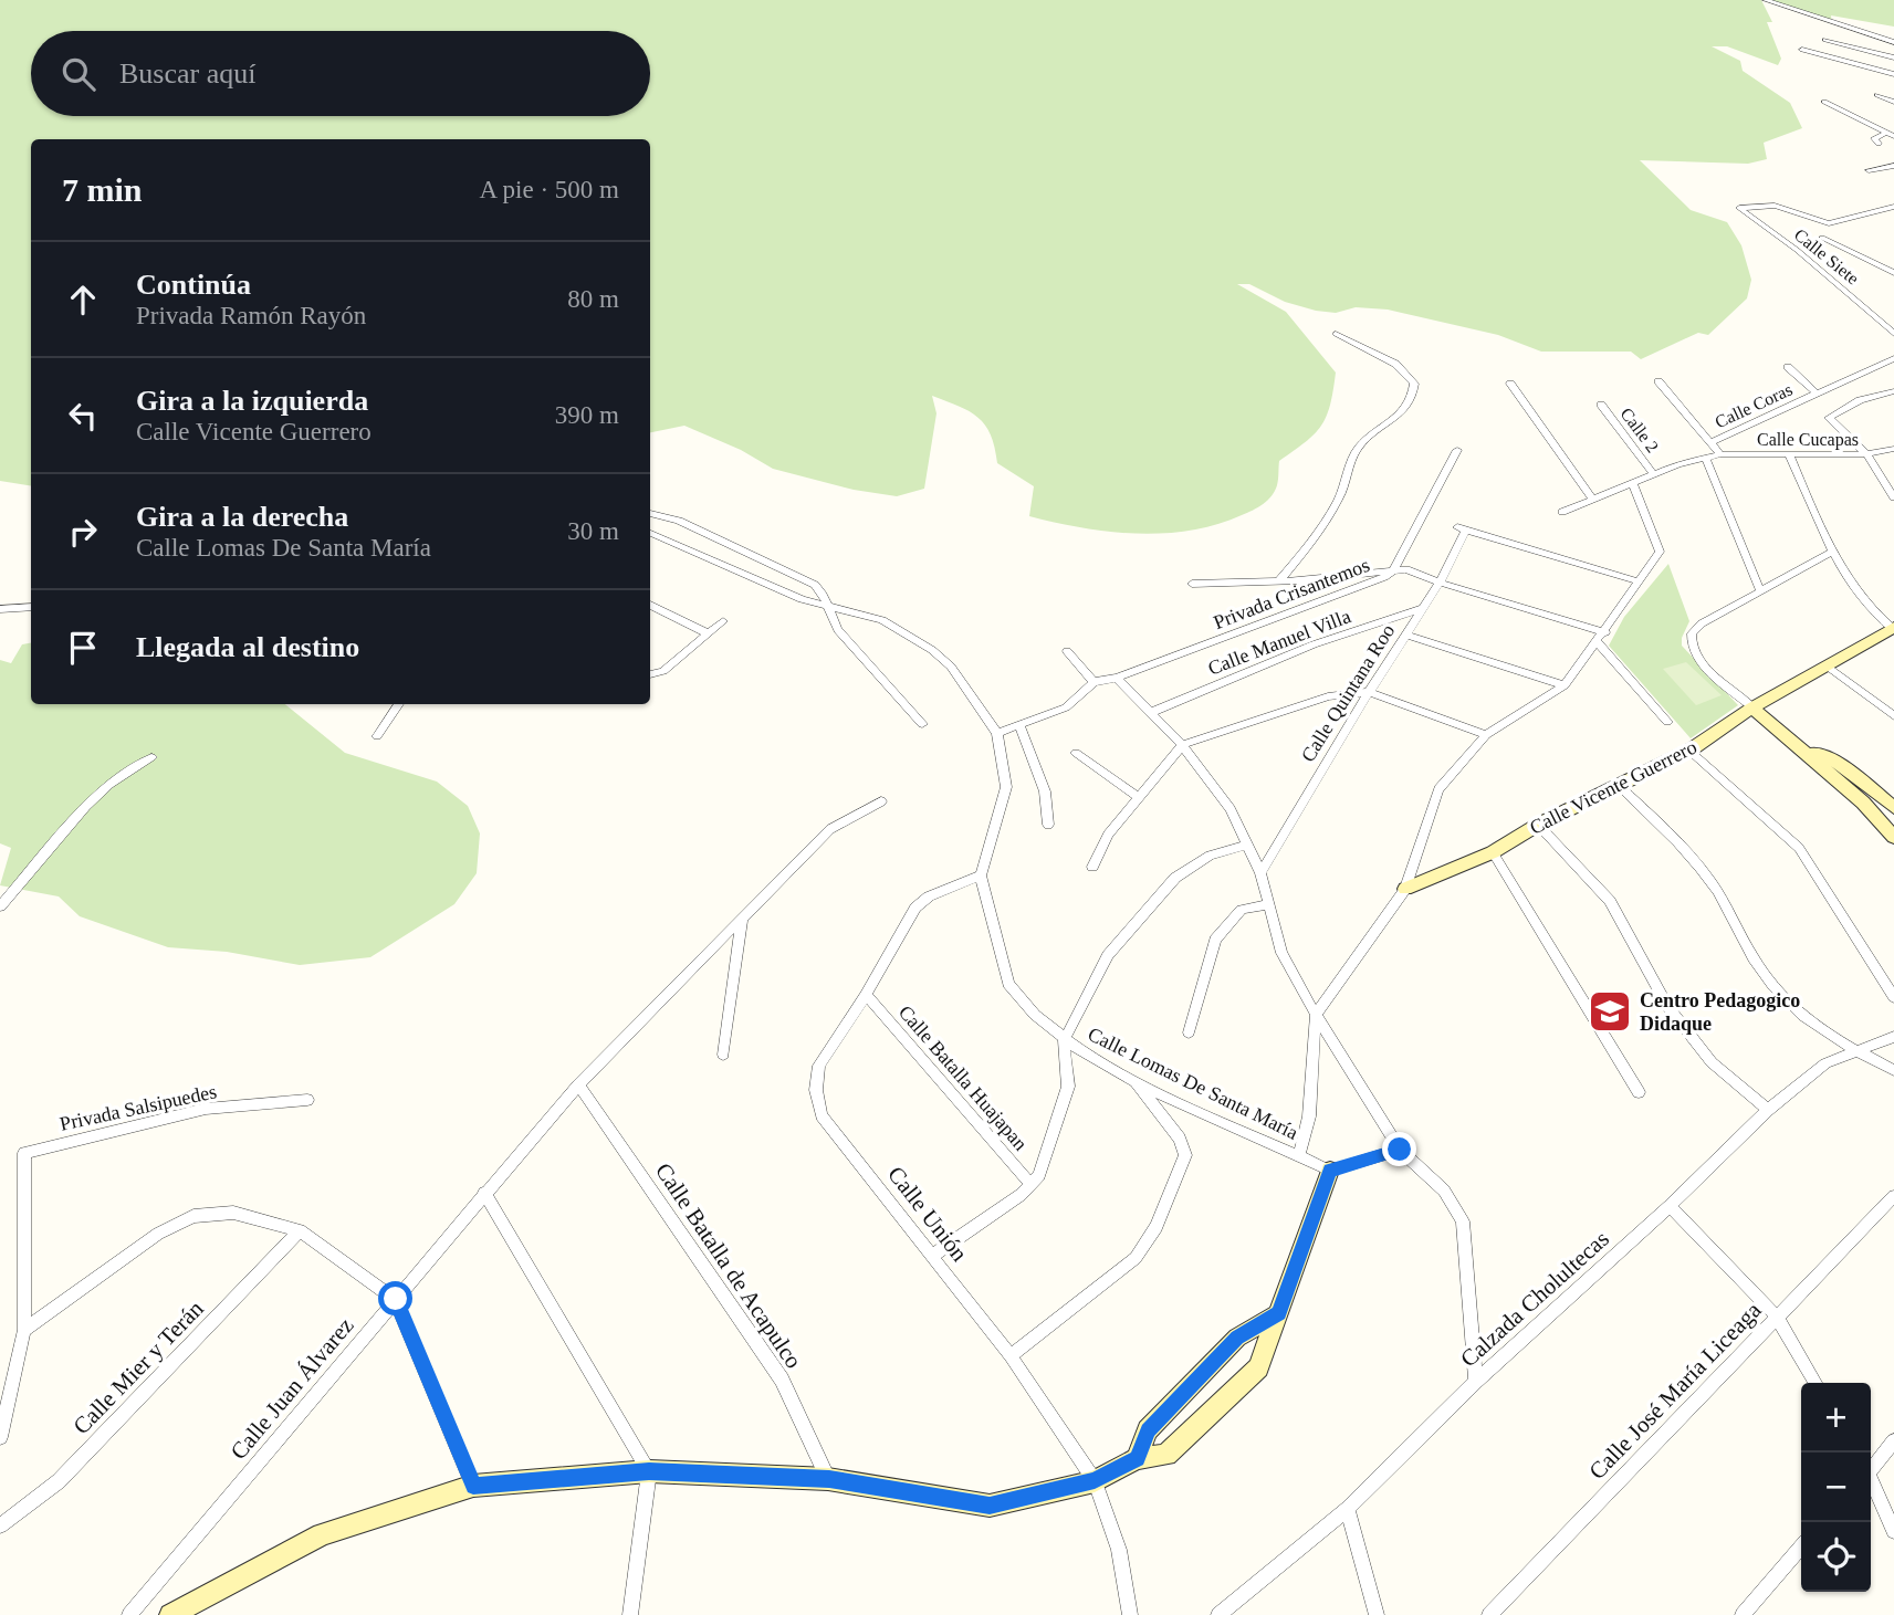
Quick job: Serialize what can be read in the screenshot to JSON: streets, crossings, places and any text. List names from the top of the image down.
{
  "streets": {
    "street": [
      "Calle Siete",
      "Calle Coras",
      "Calle 2",
      "Calle Cucapas",
      "Privada Crisantemos",
      "Calle Manuel Villa",
      "Calle Quintana Roo",
      "Calle Vicente Guerrero",
      "Calle Batalla Huajapan",
      "Calle Lomas De Santa María",
      "Privada Salsipuedes",
      "Calle Unión",
      "Calle Batalla de Acapulco",
      "Calzada Cholultecas",
      "Calle Mier y Terán",
      "Calle Juan Álvarez",
      "Calle José María Liceaga"
    ]
  },
  "crossings": [
    ["Calle Coras", "Calle 2"],
    ["Calle Coras", "Calle Cucapas"],
    ["Calle Manuel Villa", "Calle Quintana Roo"],
    ["Calle Batalla Huajapan", "Calle Unión"],
    ["Calle Lomas De Santa María", "Calle Unión"],
    ["Calle Batalla de Acapulco", "Calle Juan Álvarez"]
  ],
  "places": {
    "school or university": ["Centro Pedagogico Didaque"]
  },
  "page": {
    "search": "Buscar aquí",
    "heading": ["7 min", "A pie · 500 m"],
    "list": [
      ["Continúa", "Privada Ramón Rayón", "80 m"],
      ["Gira a la izquierda", "Calle Vicente Guerrero", "390 m"],
      ["Gira a la derecha", "Calle Lomas De Santa María", "30 m"],
      "Llegada al destino"
    ],
    "map_buttons": ["+", "−"]
  }
}
